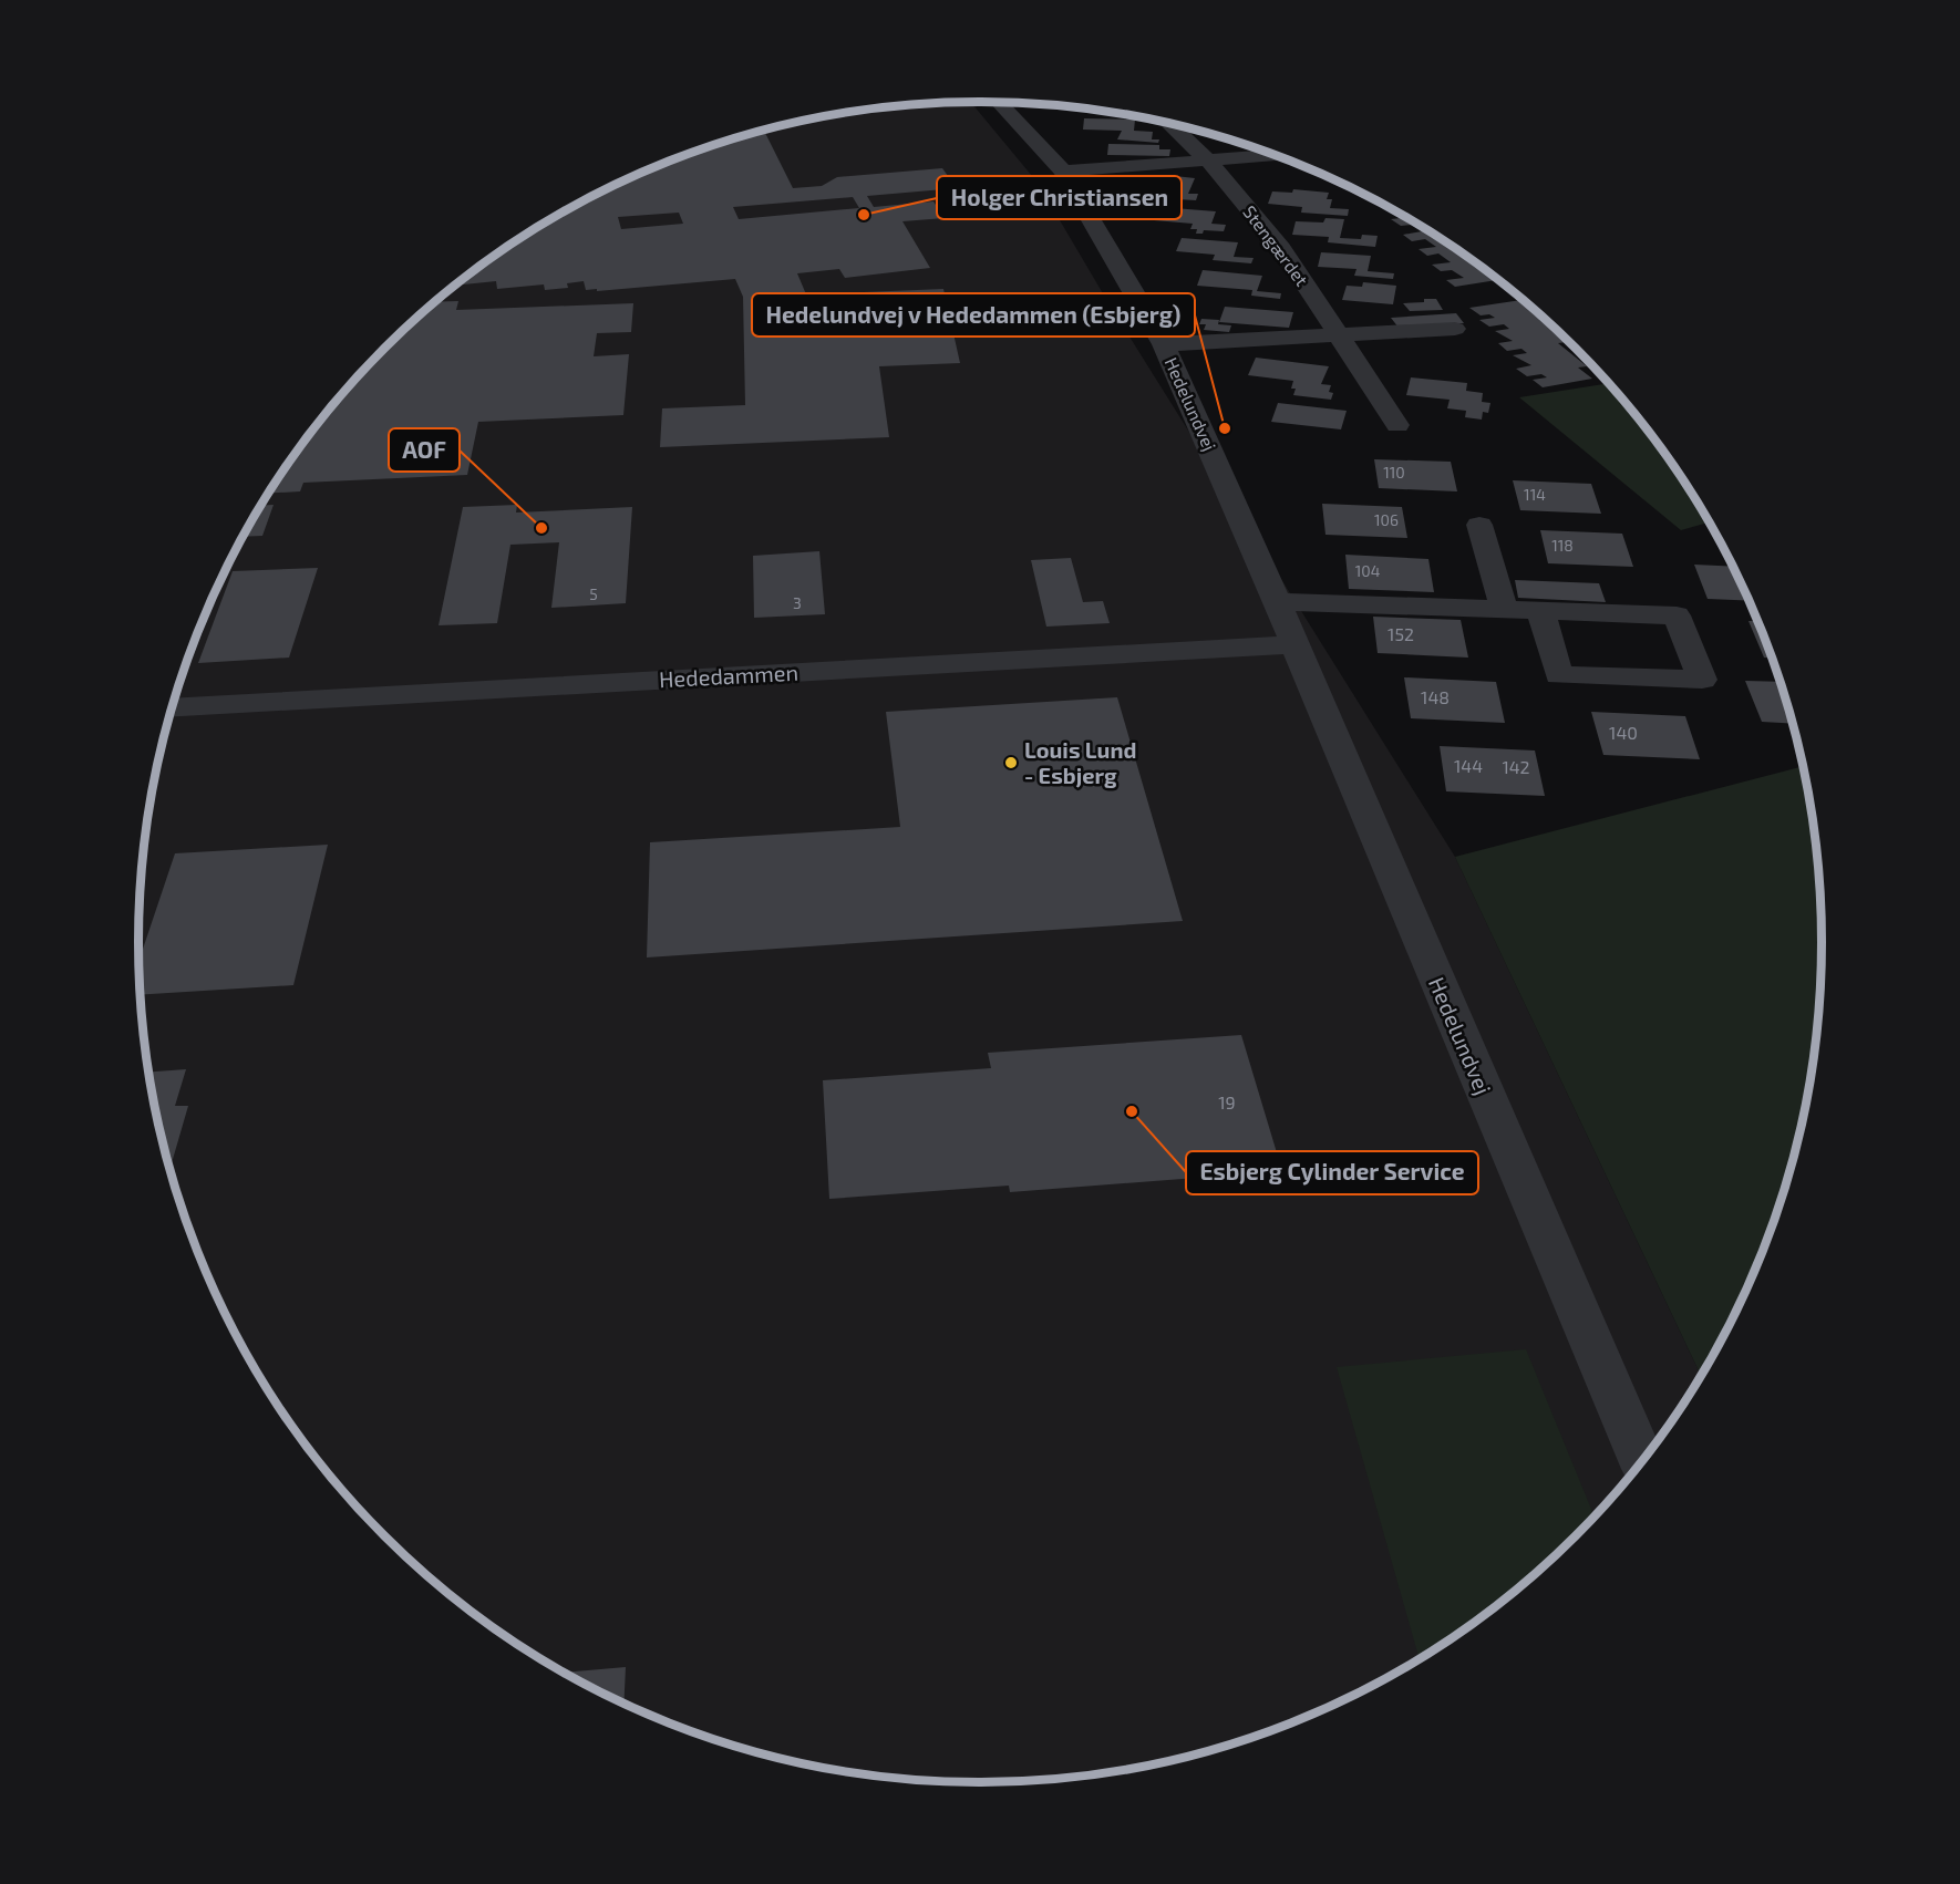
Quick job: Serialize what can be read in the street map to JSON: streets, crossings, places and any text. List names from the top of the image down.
{
  "streets": {
    "street": ["Stengærdet", "Hedelundvej", "Hededammen"]
  },
  "crossings": [
    ["Hedelundvej", "Hededammen"]
  ],
  "places": [
    "Holger Christiansen",
    "Hedelundvej v Hededammen (Esbjerg)",
    "AOF",
    "Louis Lund - Esbjerg",
    "Esbjerg Cylinder Service"
  ],
  "house_numbers": [
    "110",
    "114",
    "106",
    "118",
    "104",
    "5",
    "3",
    "152",
    "148",
    "140",
    "144",
    "142",
    "19"
  ]
}
